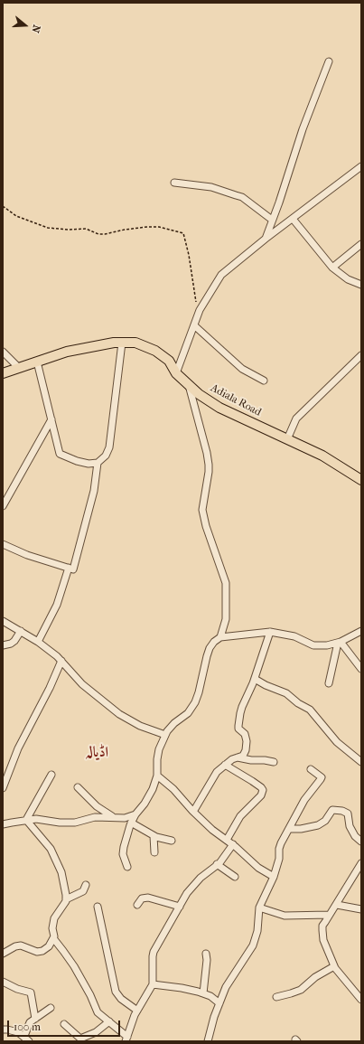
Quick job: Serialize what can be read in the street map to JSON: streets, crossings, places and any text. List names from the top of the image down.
{
  "streets": {
    "main road": ["Adiala Road"]
  },
  "districts": ["اڈیالہ"],
  "scale_bar": "100 m",
  "north": "right"
}
